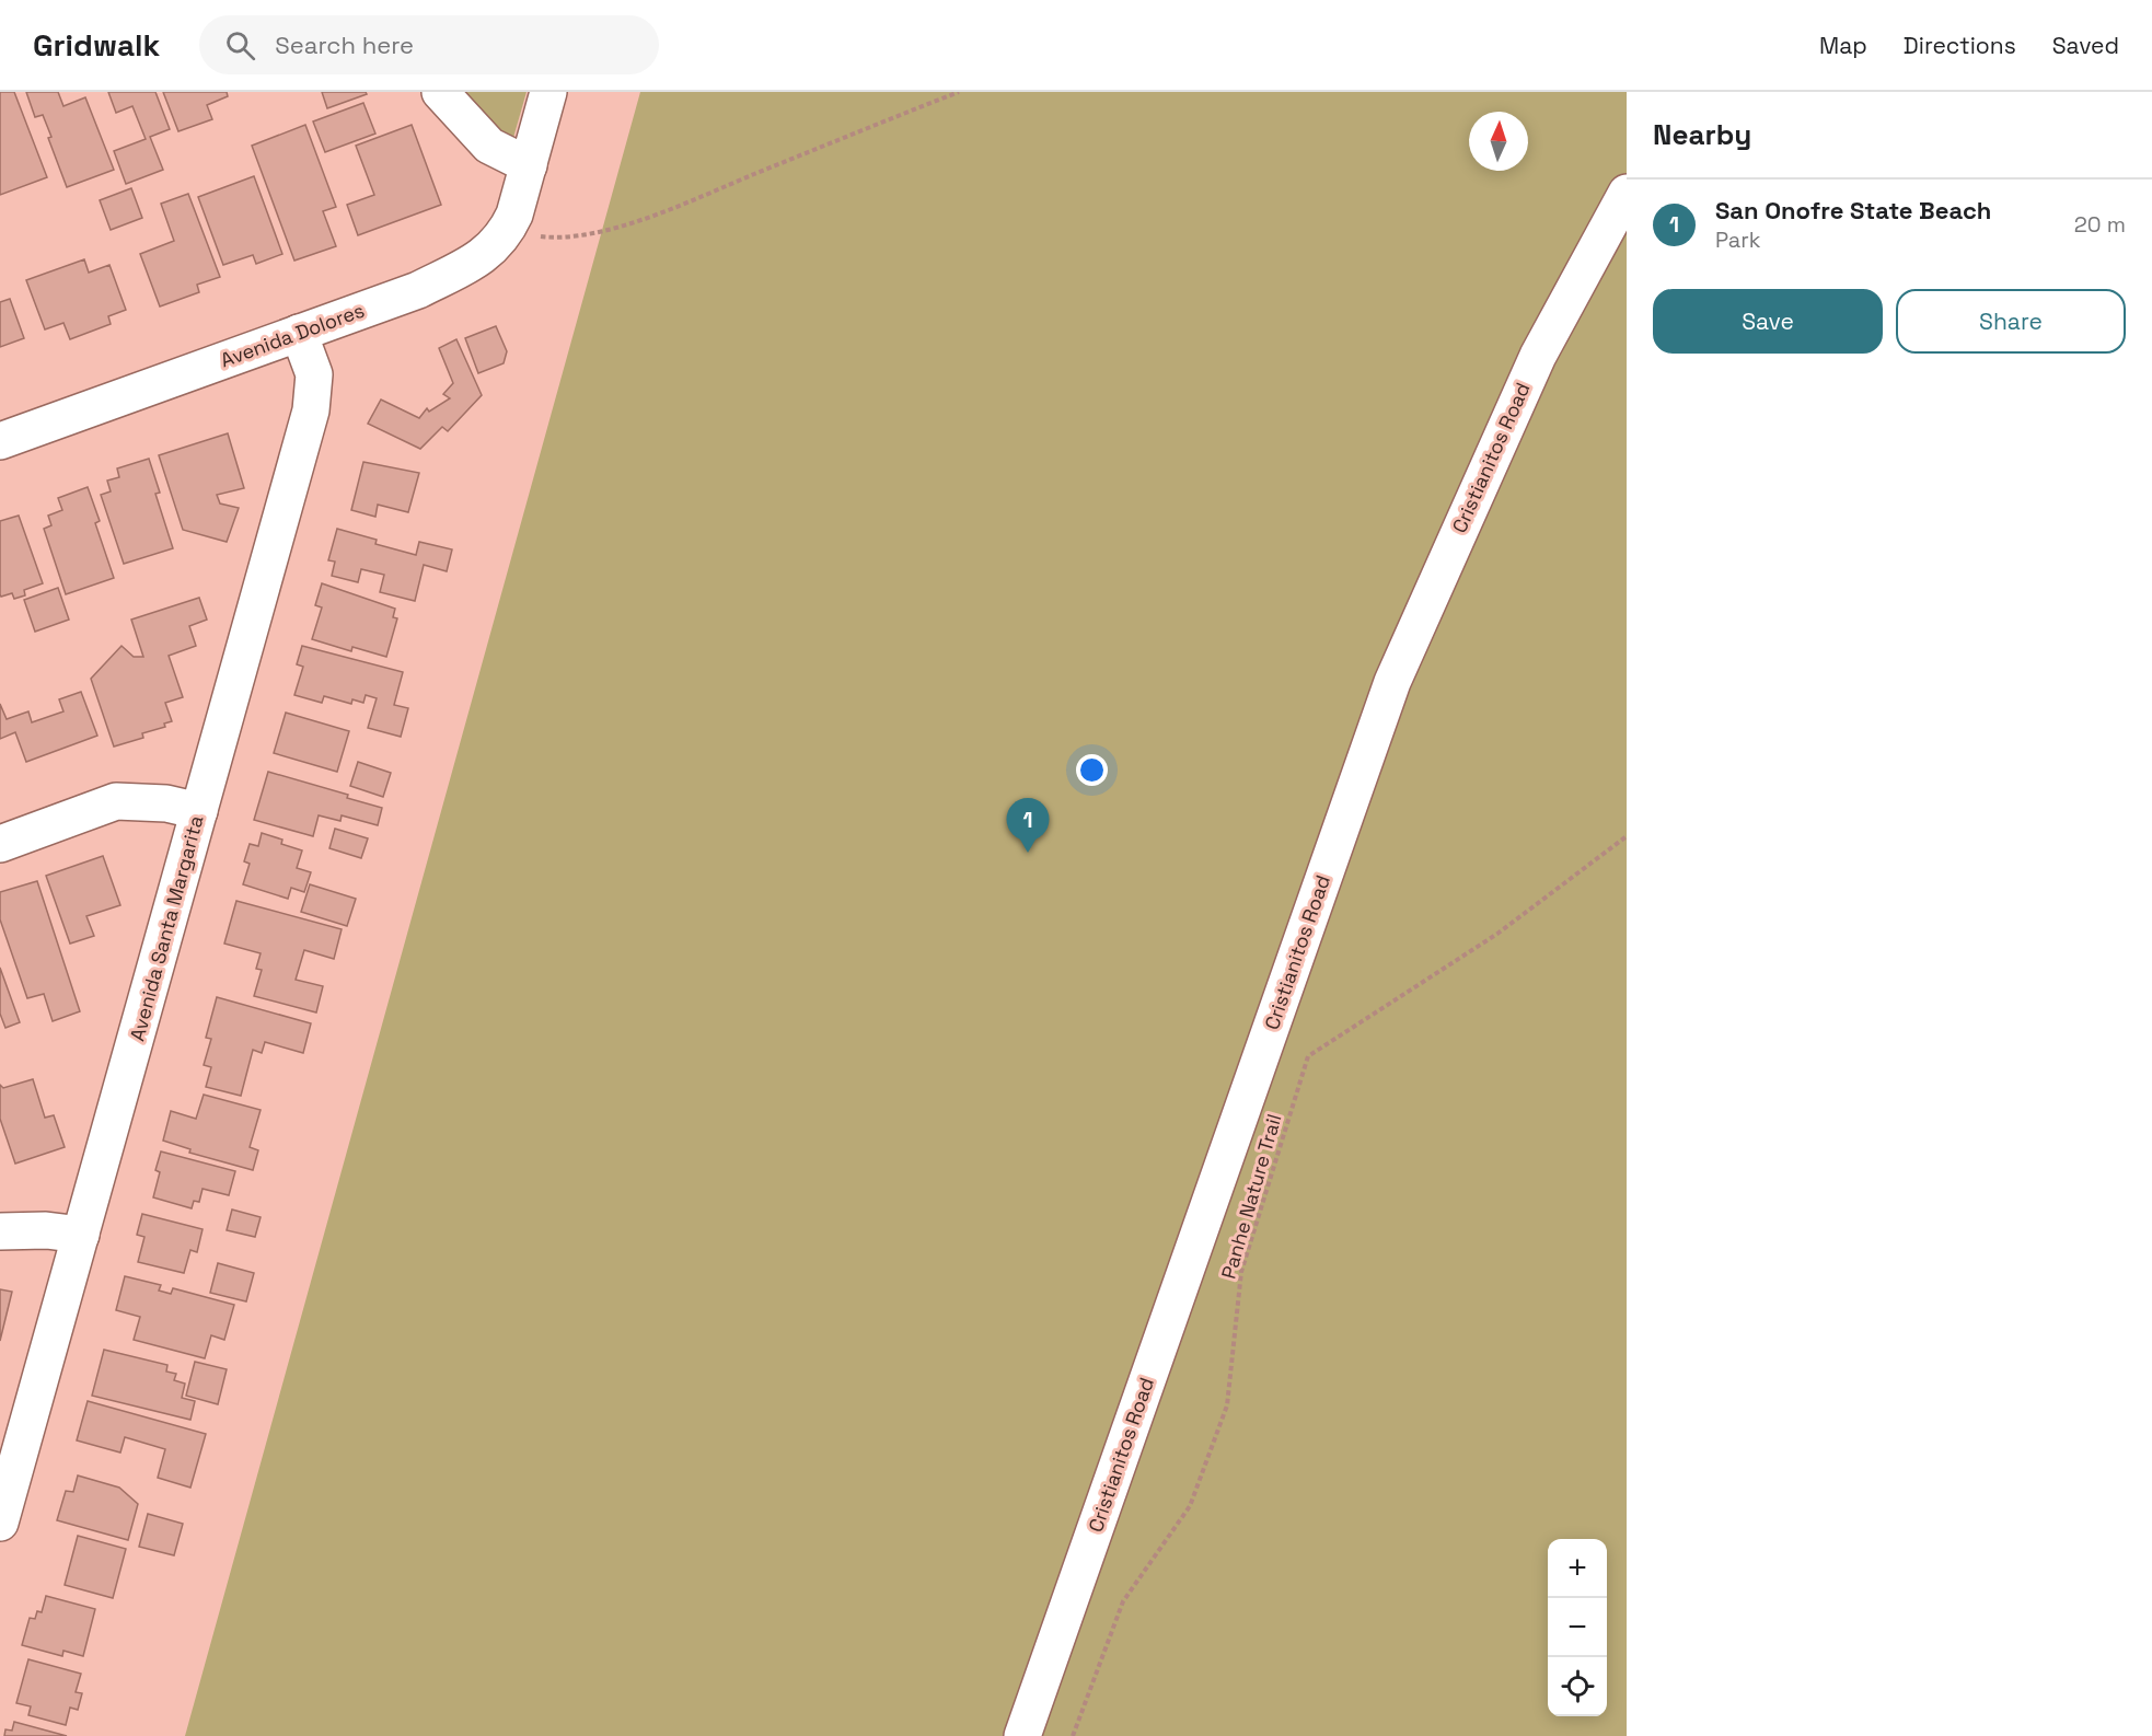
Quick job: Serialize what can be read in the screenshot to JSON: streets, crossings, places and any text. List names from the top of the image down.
{
  "streets": {
    "street": ["Avenida Dolores", "Cristianitos Road", "Avenida Santa Margarita"],
    "path": ["Panhe Nature Trail"]
  },
  "crossings": [
    ["Avenida Dolores", "Avenida Santa Margarita"]
  ],
  "north": "top",
  "page": {
    "header": "Gridwalk",
    "search": "Search here",
    "nav": ["Map", "Directions", "Saved"],
    "heading": "Nearby",
    "list": [
      {
        "mark": "1",
        "name": "San Onofre State Beach",
        "note": "Park",
        "value": "20 m"
      }
    ],
    "buttons": ["Save", "Share"],
    "pins": "1",
    "map_buttons": ["+", "−"]
  }
}
